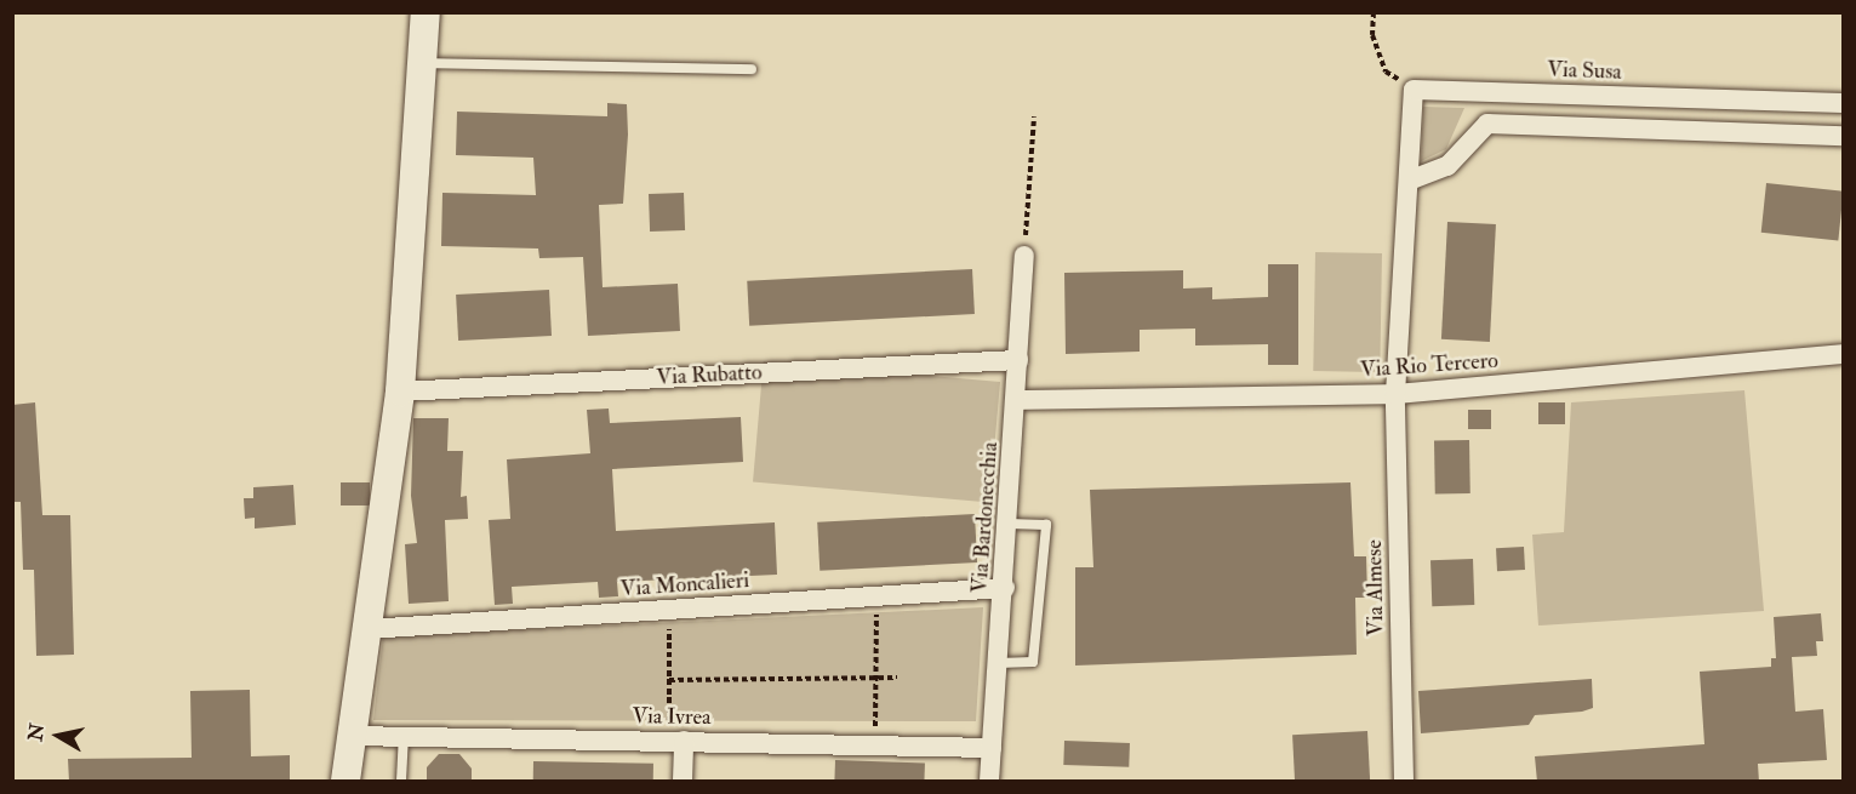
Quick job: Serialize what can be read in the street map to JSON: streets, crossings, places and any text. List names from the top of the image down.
{
  "streets": {
    "street": [
      "Via Susa",
      "Via Rio Tercero",
      "Via Rubatto",
      "Via Bardonecchia",
      "Via Moncalieri",
      "Via Almese",
      "Via Ivrea"
    ]
  },
  "crossings": [
    ["Via Rio Tercero", "Via Bardonecchia"],
    ["Via Rio Tercero", "Via Almese"],
    ["Via Rubatto", "Via Bardonecchia"],
    ["Via Bardonecchia", "Via Moncalieri"],
    ["Via Bardonecchia", "Via Ivrea"]
  ],
  "north": "left"
}
